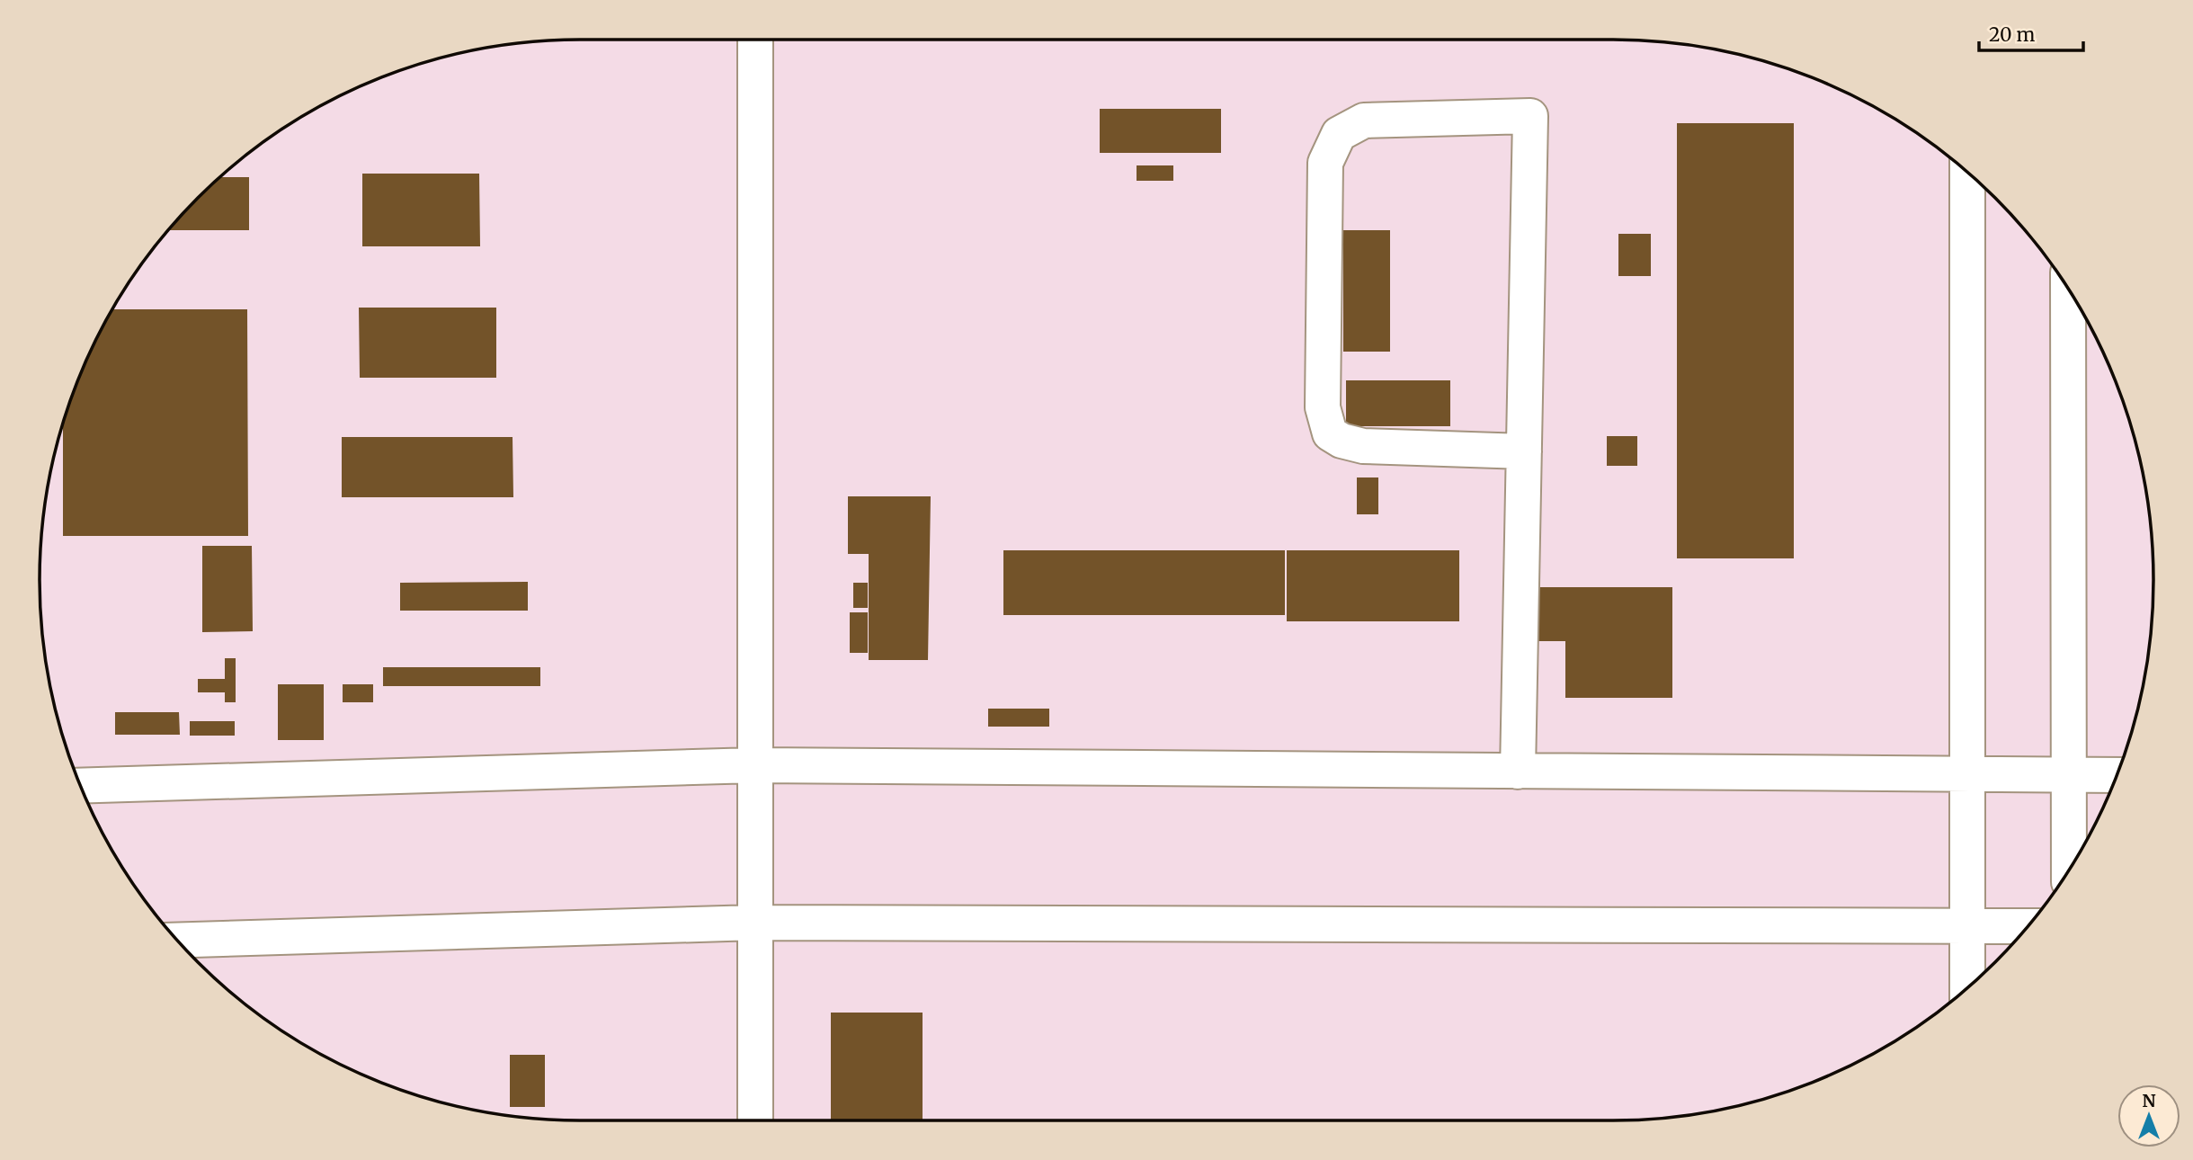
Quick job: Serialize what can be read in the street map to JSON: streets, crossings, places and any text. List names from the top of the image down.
{
  "scale_bar": "20 m",
  "north": "top"
}
